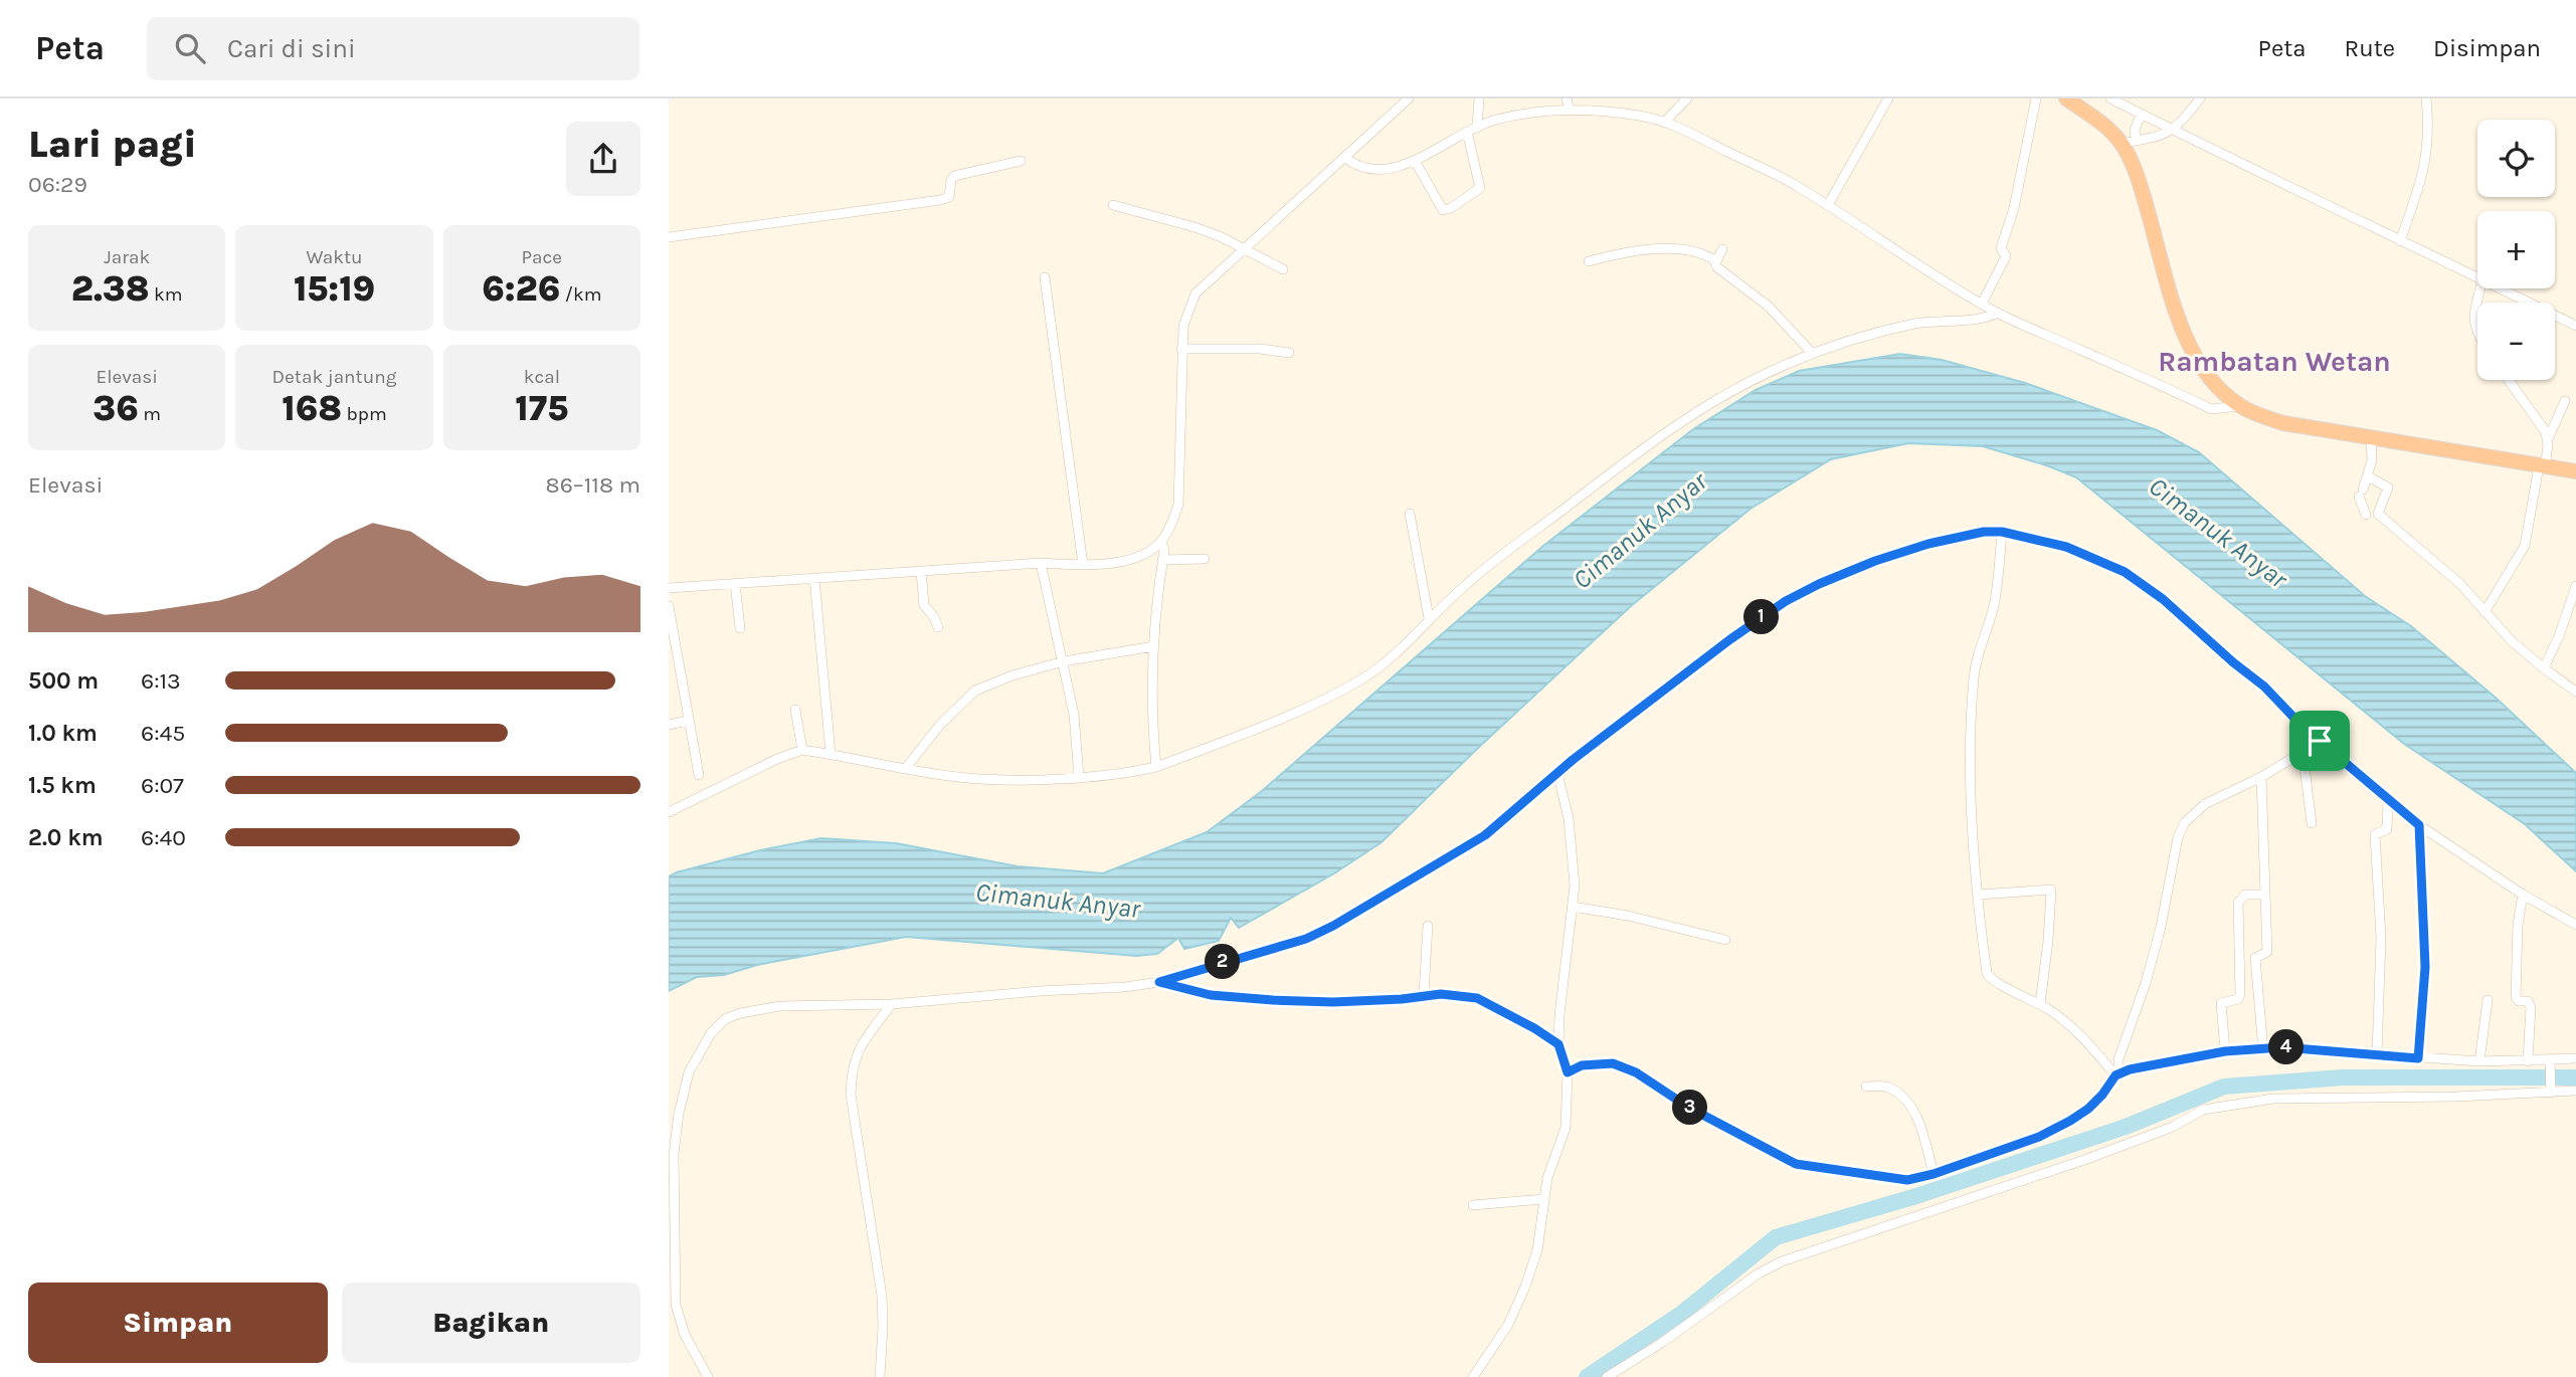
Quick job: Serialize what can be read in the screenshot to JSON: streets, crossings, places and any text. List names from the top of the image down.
{
  "districts": ["Rambatan Wetan"],
  "water": ["Cimanuk Anyar"],
  "page": {
    "header": "Peta",
    "search": "Cari di sini",
    "nav": ["Peta", "Rute", "Disimpan"],
    "heading": ["Lari pagi", "06:29"],
    "map_buttons": ["+", "−"],
    "stats": [
      ["Jarak", "2.38 km"],
      ["Waktu", "15:19"],
      ["Pace", "6:26 /km"],
      ["Elevasi", "36 m"],
      ["Detak jantung", "168 bpm"],
      ["kcal", "175"]
    ],
    "chart": ["Elevasi", "86–118 m"],
    "pins": [
      "1",
      "2",
      "4",
      "3"
    ],
    "list": [
      {
        "name": "500 m",
        "note": "6:13"
      },
      {
        "name": "1.0 km",
        "note": "6:45"
      },
      {
        "name": "1.5 km",
        "note": "6:07"
      },
      {
        "name": "2.0 km",
        "note": "6:40"
      }
    ],
    "buttons": ["Simpan", "Bagikan"]
  }
}
